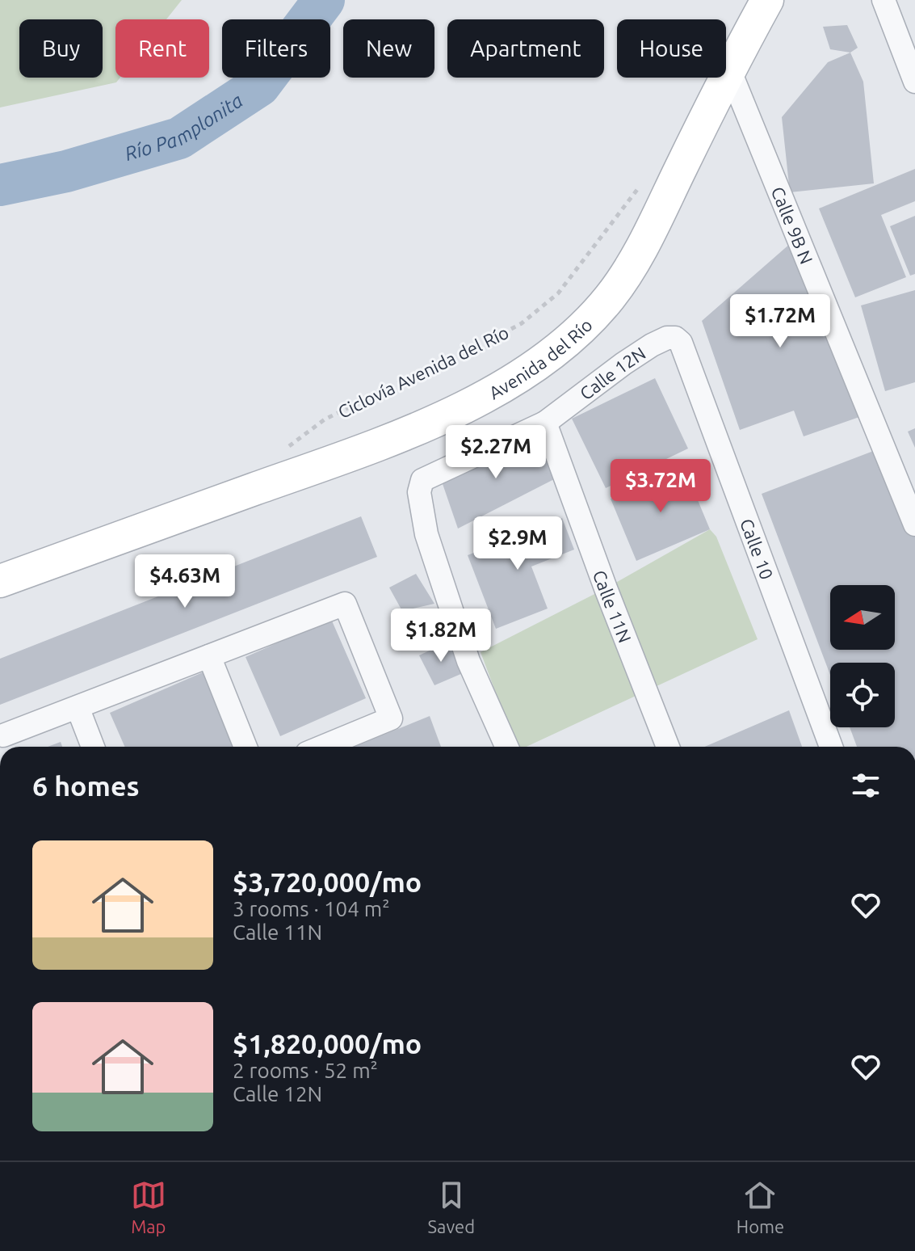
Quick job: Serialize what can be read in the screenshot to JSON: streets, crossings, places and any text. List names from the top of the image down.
{
  "streets": {
    "main road": ["Avenida del Río"],
    "street": [
      "Calle 9B N",
      "Calle 12N",
      "Calle 10",
      "Calle 11N"
    ],
    "path": ["Ciclovía Avenida del Río"]
  },
  "crossings": [
    ["Calle 9B N", "Avenida del Río"],
    ["Calle 12N", "Calle 10"],
    ["Calle 12N", "Calle 11N"]
  ],
  "water": ["Río Pamplonita"],
  "north": "left",
  "page": {
    "chip": [
      "Buy",
      "Rent",
      "Filters",
      "New",
      "Apartment",
      "House"
    ],
    "price": [
      "$1.72M",
      "$2.27M",
      "$3.72M",
      "$2.9M",
      "$4.63M",
      "$1.82M"
    ],
    "heading": "6 homes",
    "list": [
      {
        "name": "$3,720,000/mo",
        "note": "3 rooms · 104 m² · Calle 11N"
      },
      {
        "name": "$1,820,000/mo",
        "note": "2 rooms · 52 m² · Calle 12N"
      }
    ],
    "tabs": ["Map", "Saved", "Home"]
  }
}
